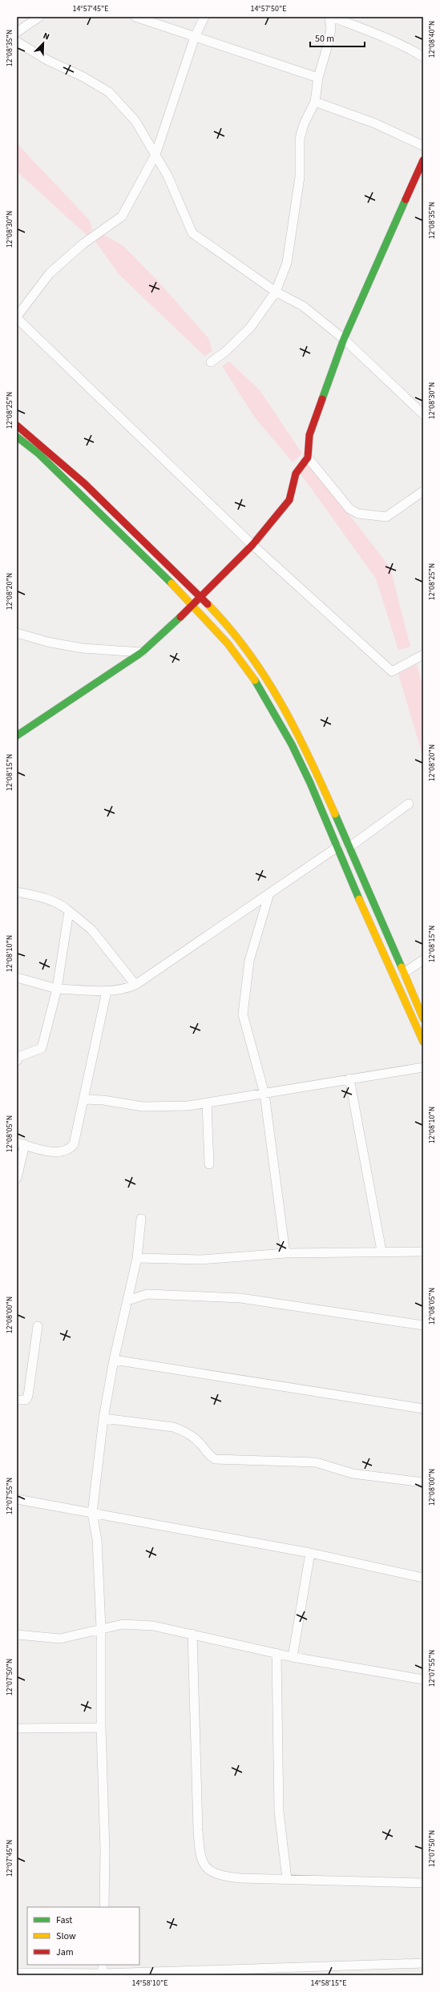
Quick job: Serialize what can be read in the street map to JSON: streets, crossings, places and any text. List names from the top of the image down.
{
  "legend": ["Fast", "Slow", "Jam"],
  "scale_bar": "50 m",
  "north": "top right",
  "coordinates": [
    "14°57'45\"E",
    "14°57'50\"E",
    "12°08'40\"N",
    "12°08'35\"N",
    "12°08'30\"N",
    "12°08'25\"N",
    "12°08'20\"N",
    "12°08'15\"N",
    "12°08'10\"N",
    "12°08'05\"N",
    "12°08'00\"N",
    "12°07'55\"N",
    "12°07'50\"N",
    "12°07'45\"N",
    "14°58'10\"E",
    "14°58'15\"E"
  ]
}
